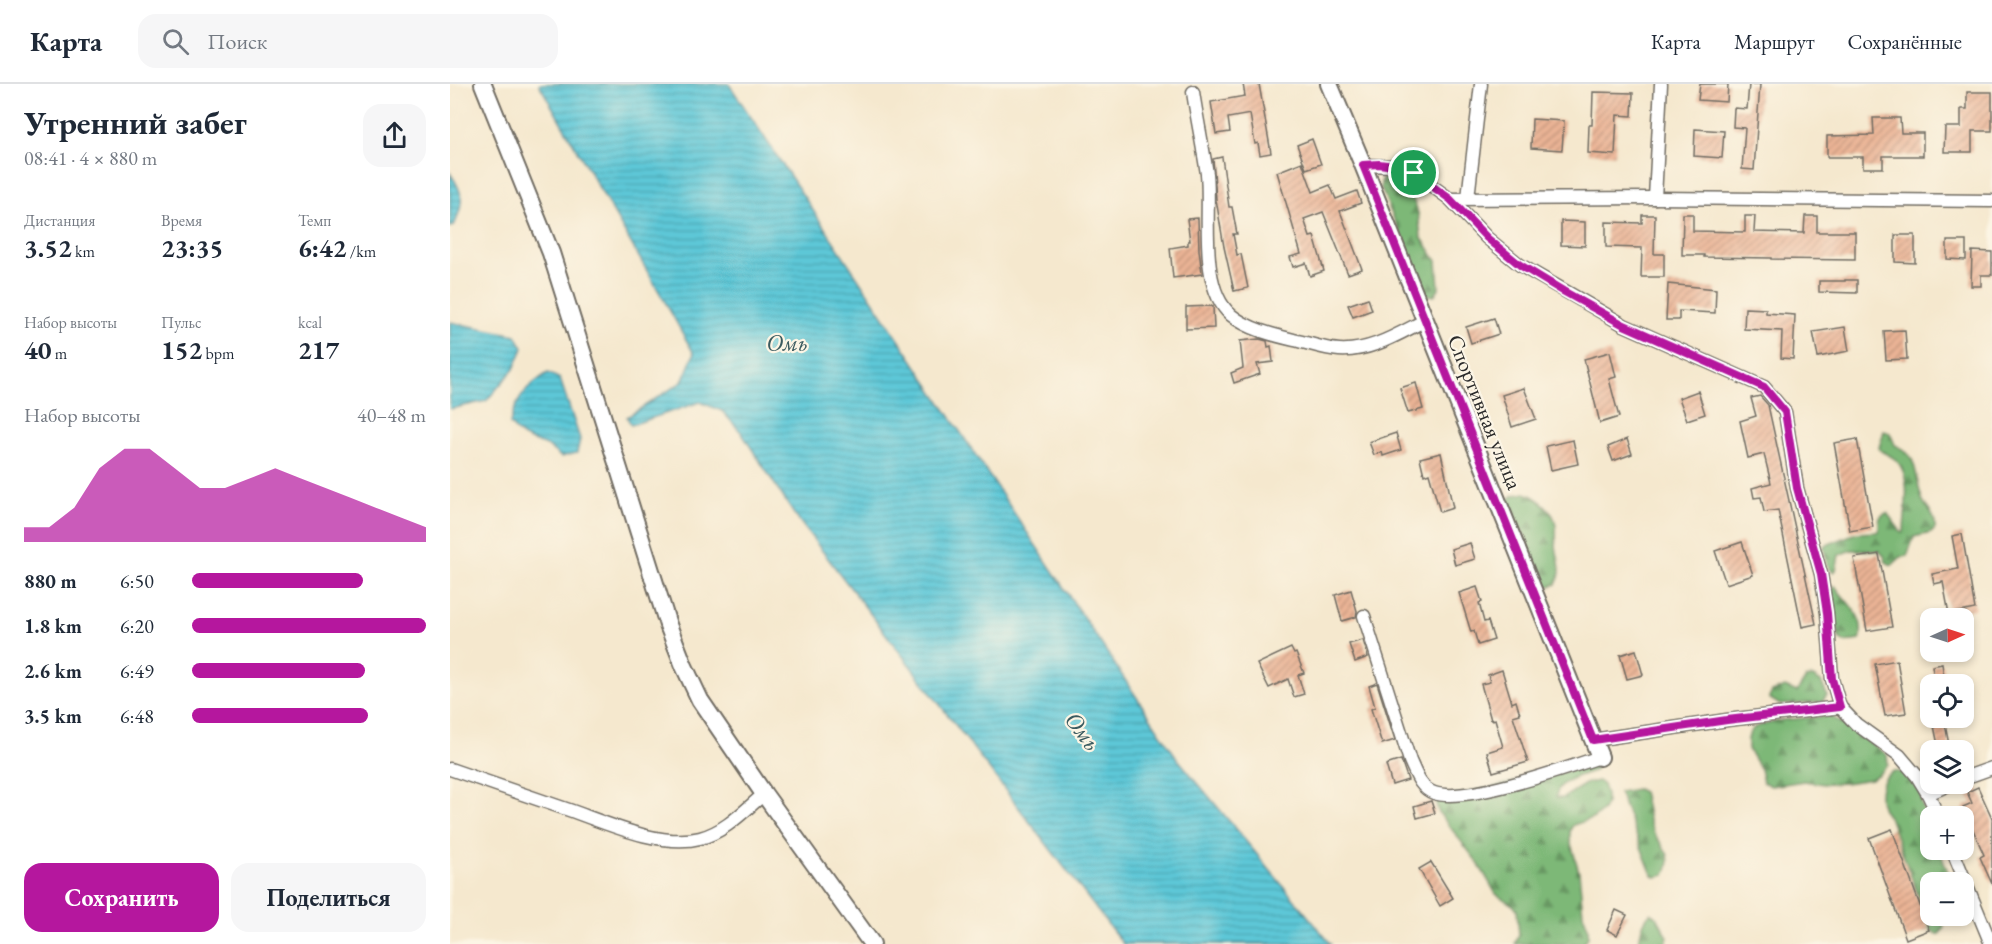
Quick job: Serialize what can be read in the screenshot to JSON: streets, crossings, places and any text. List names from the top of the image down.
{
  "streets": {
    "street": ["Спортивная улица"]
  },
  "water": ["Омь"],
  "north": "right",
  "page": {
    "header": "Карта",
    "search": "Поиск",
    "nav": ["Карта", "Маршрут", "Сохранённые"],
    "heading": ["Утренний забег", "08:41 · 4 × 880 m"],
    "stats": [
      ["Дистанция", "3.52 km"],
      ["Время", "23:35"],
      ["Темп", "6:42 /km"],
      ["Набор высоты", "40 m"],
      ["Пульс", "152 bpm"],
      ["kcal", "217"]
    ],
    "chart": ["Набор высоты", "40–48 m"],
    "list": [
      {
        "name": "880 m",
        "note": "6:50"
      },
      {
        "name": "1.8 km",
        "note": "6:20"
      },
      {
        "name": "2.6 km",
        "note": "6:49"
      },
      {
        "name": "3.5 km",
        "note": "6:48"
      }
    ],
    "map_buttons": ["+", "−"],
    "buttons": ["Сохранить", "Поделиться"]
  }
}
